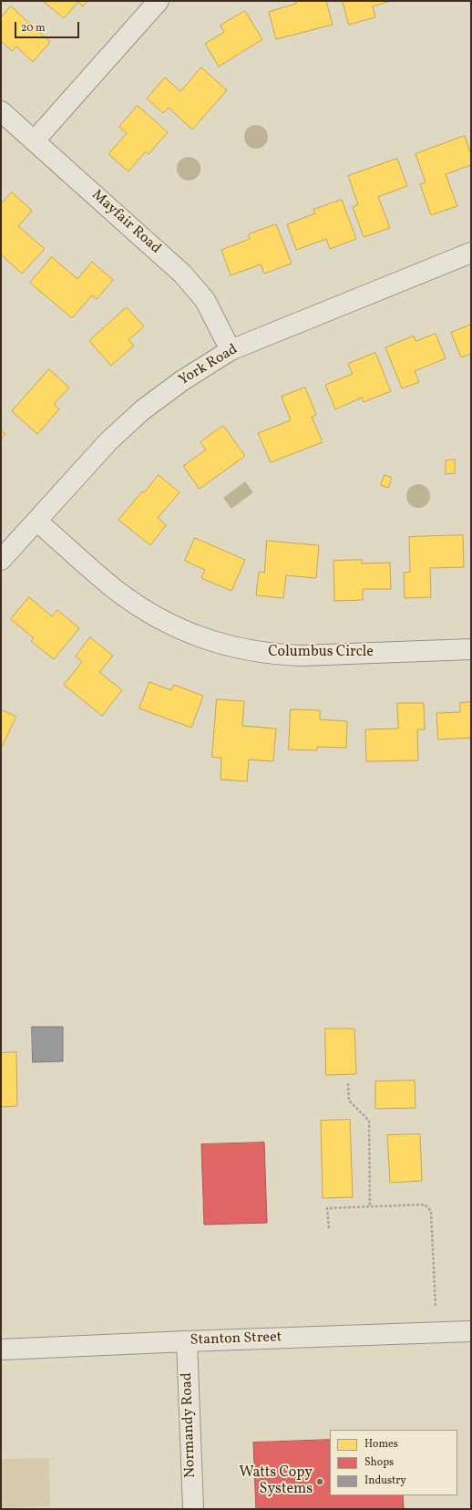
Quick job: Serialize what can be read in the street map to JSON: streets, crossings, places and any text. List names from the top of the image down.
{
  "streets": {
    "street": [
      "Mayfair Road",
      "York Road",
      "Columbus Circle",
      "Stanton Street",
      "Normandy Road"
    ]
  },
  "crossings": [
    ["Mayfair Road", "York Road"],
    ["York Road", "Columbus Circle"],
    ["Stanton Street", "Normandy Road"]
  ],
  "places": ["Watts Copy Systems"],
  "legend": ["Homes", "Shops", "Industry"],
  "scale_bar": "20 m"
}
